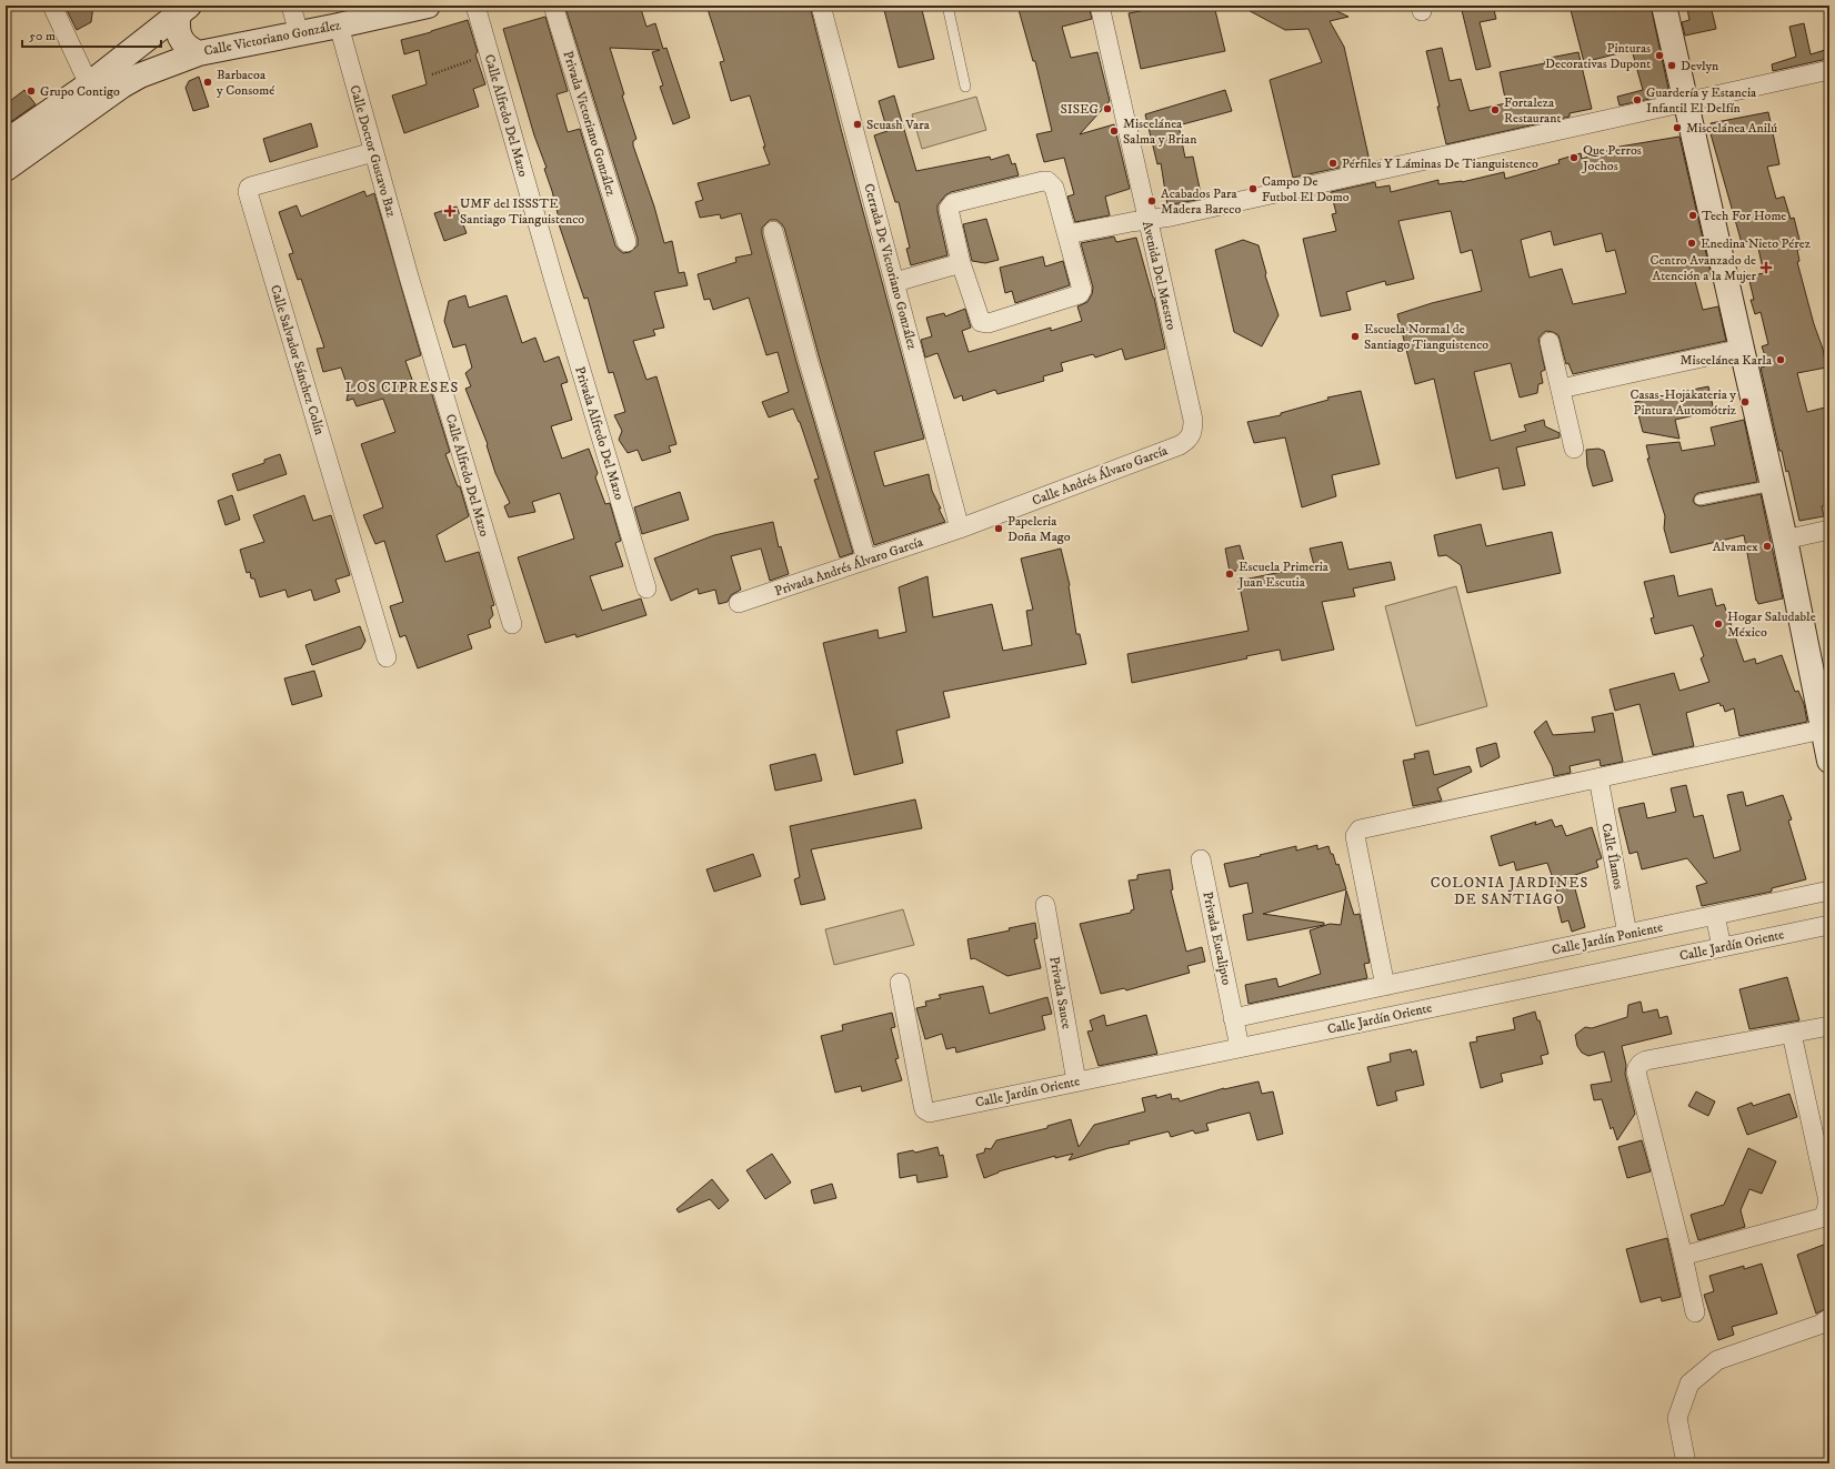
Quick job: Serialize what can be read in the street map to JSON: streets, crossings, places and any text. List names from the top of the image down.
{
  "streets": {
    "main road": ["Calle Victoriano González"],
    "street": [
      "Calle Alfredo Del Mazo",
      "Privada Victoriano González",
      "Calle Doctor Gustavo Baz",
      "Cerrada De Victoriano González",
      "Avenida Del Maestro",
      "Calle Salvador Sánchez Colín",
      "Privada Alfredo Del Mazo",
      "Calle Andrés Álvaro García",
      "Privada Andrés Álvaro García",
      "Calle Ílamos",
      "Privada Eucalipto",
      "Calle Jardín Poniente",
      "Calle Jardín Oriente",
      "Privada Sauce"
    ]
  },
  "crossings": [
    ["Calle Victoriano González", "Calle Doctor Gustavo Baz"],
    ["Calle Alfredo Del Mazo", "Calle Doctor Gustavo Baz"],
    ["Calle Alfredo Del Mazo", "Privada Alfredo Del Mazo"],
    ["Calle Doctor Gustavo Baz", "Calle Salvador Sánchez Colín"],
    ["Cerrada De Victoriano González", "Calle Andrés Álvaro García"],
    ["Cerrada De Victoriano González", "Privada Andrés Álvaro García"],
    ["Avenida Del Maestro", "Calle Andrés Álvaro García"],
    ["Calle Andrés Álvaro García", "Privada Andrés Álvaro García"],
    ["Calle Ílamos", "Calle Jardín Poniente"],
    ["Privada Eucalipto", "Calle Jardín Poniente"],
    ["Privada Eucalipto", "Calle Jardín Oriente"],
    ["Calle Jardín Oriente", "Privada Sauce"]
  ],
  "districts": ["LOS CIPRESES", "COLONIA JARDINES DE SANTIAGO"],
  "places": {
    "other": [
      "Pinturas Decorativas Dupont",
      "Devlyn",
      "Barbacoa y Consomé",
      "Grupo Contigo",
      "Guardería y Estancia Infantil El Delfín",
      "SISEG",
      "Fortaleza Restaurant",
      "Scuash Vara",
      "Miscelánea Anilú",
      "Miscelánea Salma y Brian",
      "Que Perros Jochos",
      "Pérfiles Y Láminas De Tianguistenco",
      "Campo De Futbol El Domo",
      "Acabados Para Madera Bareco",
      "Tech For Home",
      "Enedina Nieto Pérez",
      "Escuela Normal de Santiago Tianguistenco",
      "Miscelánea Karla",
      "Casas-Hojakateria y Pintura Automótriz",
      "Papeleria Doña Mago",
      "Alvamex",
      "Escuela Primeria Juan Escutia",
      "Hogar Saludable México"
    ],
    "health": ["UMF del ISSSTE Santiago Tianguistenco", "Centro Avanzado de Atención a la Mujer"]
  },
  "scale_bar": "50 m"
}
